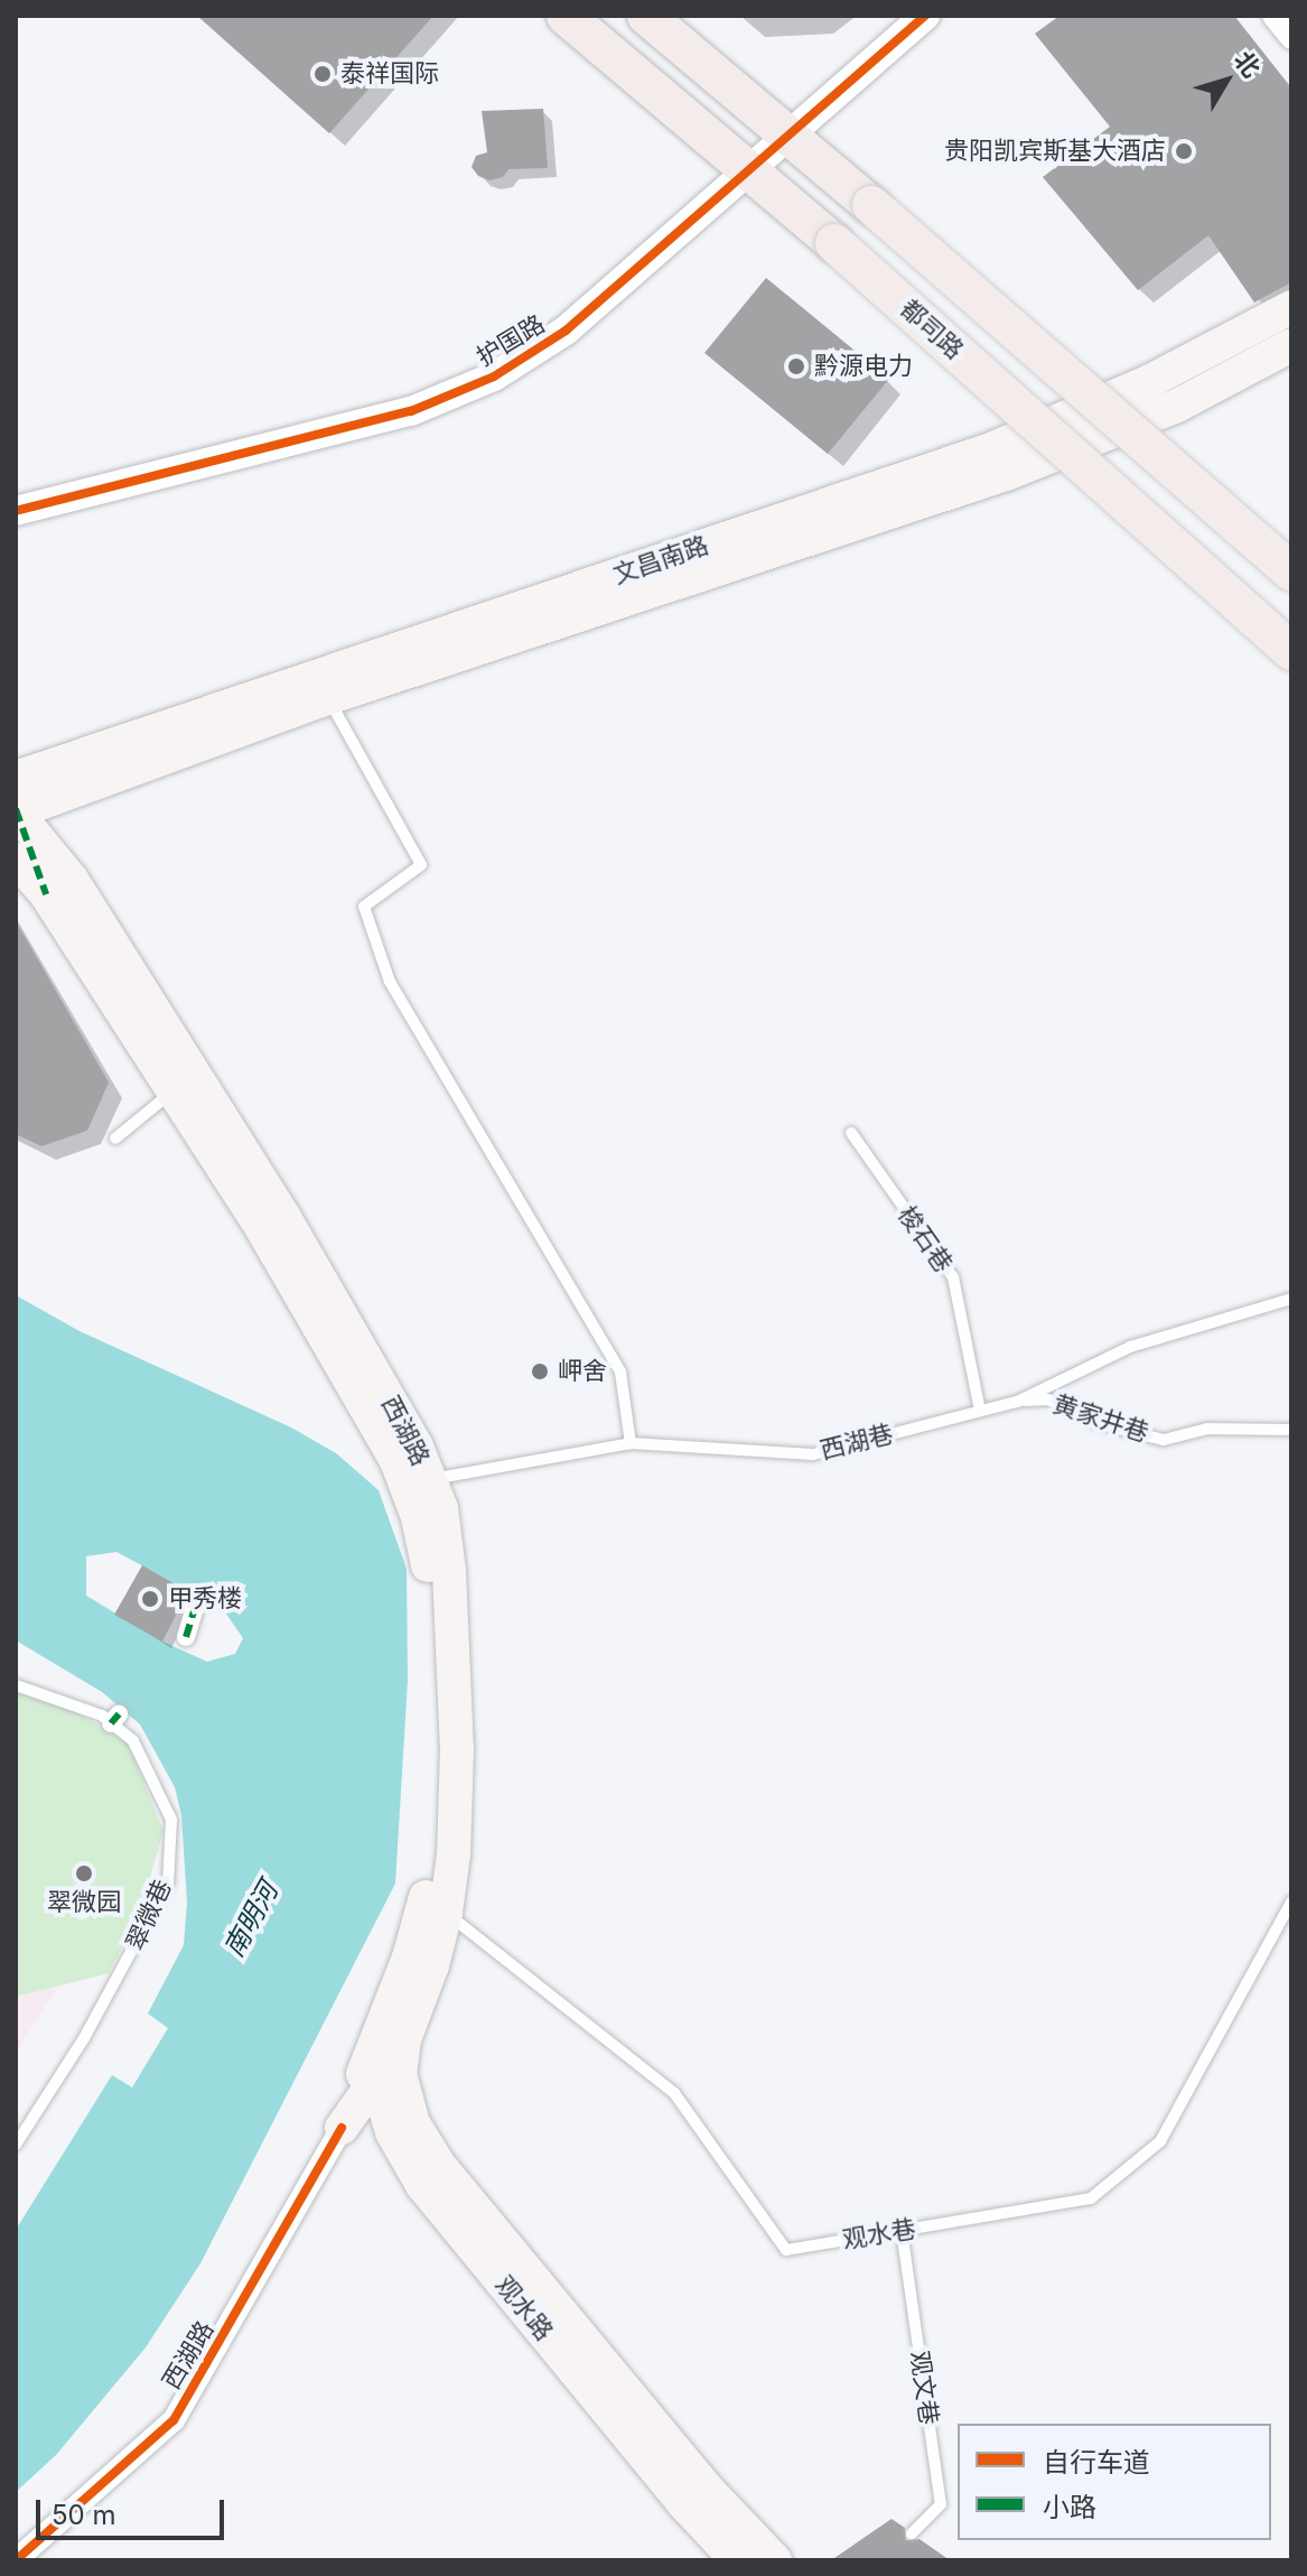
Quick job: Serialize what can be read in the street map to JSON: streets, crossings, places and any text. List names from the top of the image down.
{
  "streets": {
    "main road": [
      "都司路",
      "文昌南路",
      "西湖路",
      "观水路"
    ],
    "street": ["护国路"],
    "lane": [
      "梭石巷",
      "黄家井巷",
      "西湖巷",
      "翠微巷",
      "观水巷",
      "观文巷"
    ]
  },
  "crossings": [
    ["都司路", "护国路"],
    ["文昌南路", "西湖路"],
    ["梭石巷", "西湖巷"],
    ["黄家井巷", "西湖巷"],
    ["西湖路", "西湖巷"],
    ["西湖路", "观水巷"],
    ["西湖路", "观水路"],
    ["观水巷", "观文巷"]
  ],
  "water": ["南明河"],
  "places": [
    "泰祥国际",
    "贵阳凯宾斯基大酒店",
    "黔源电力",
    "岬舍",
    "甲秀楼",
    "翠微园"
  ],
  "legend": ["自行车道", "小路"],
  "scale_bar": "50 m",
  "north": "top right"
}
